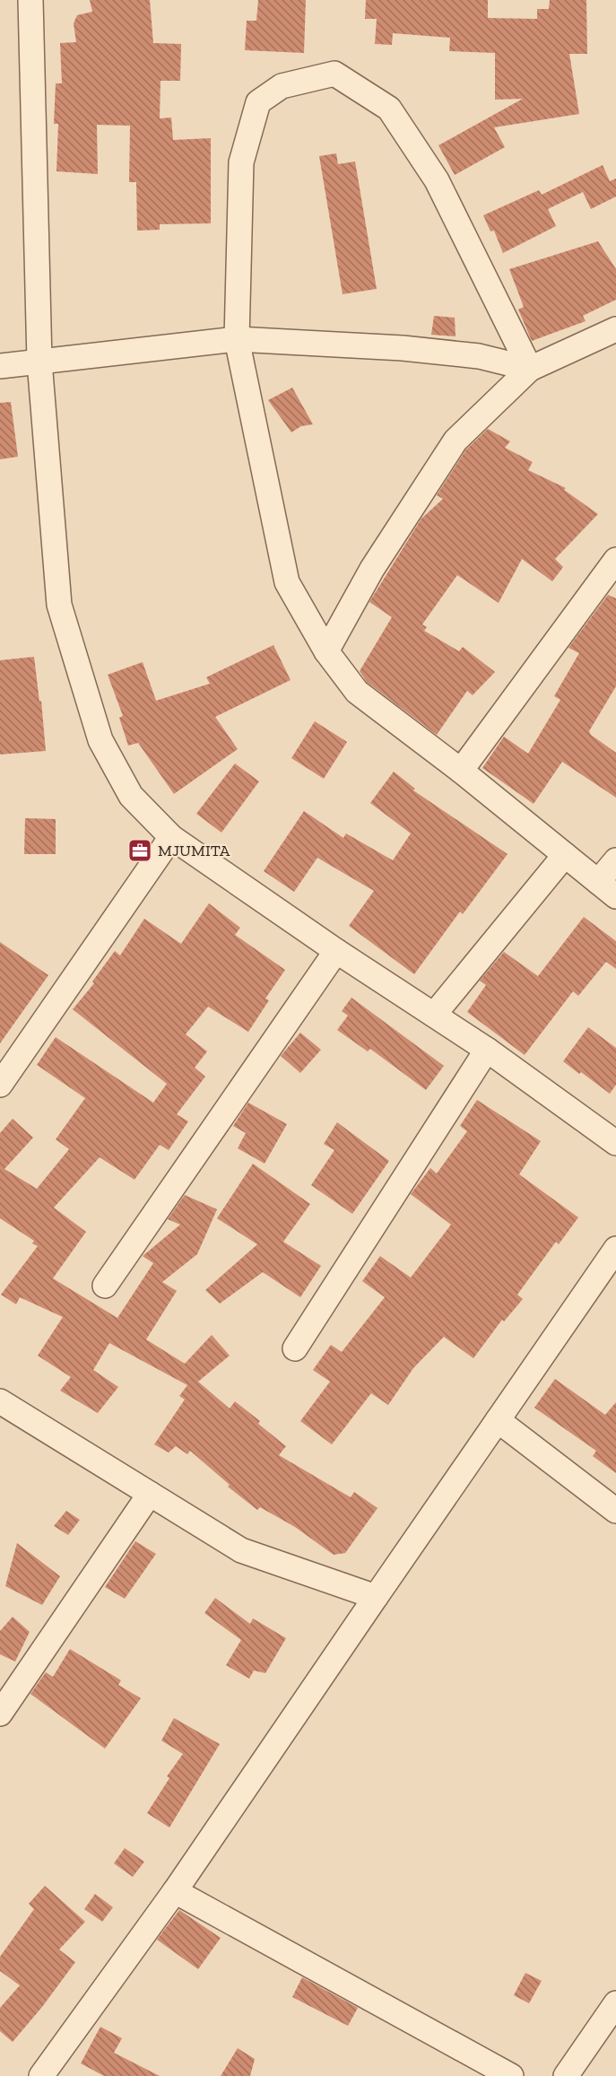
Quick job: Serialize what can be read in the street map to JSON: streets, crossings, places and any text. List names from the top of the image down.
{
  "places": {
    "office": ["MJUMITA"]
  }
}
